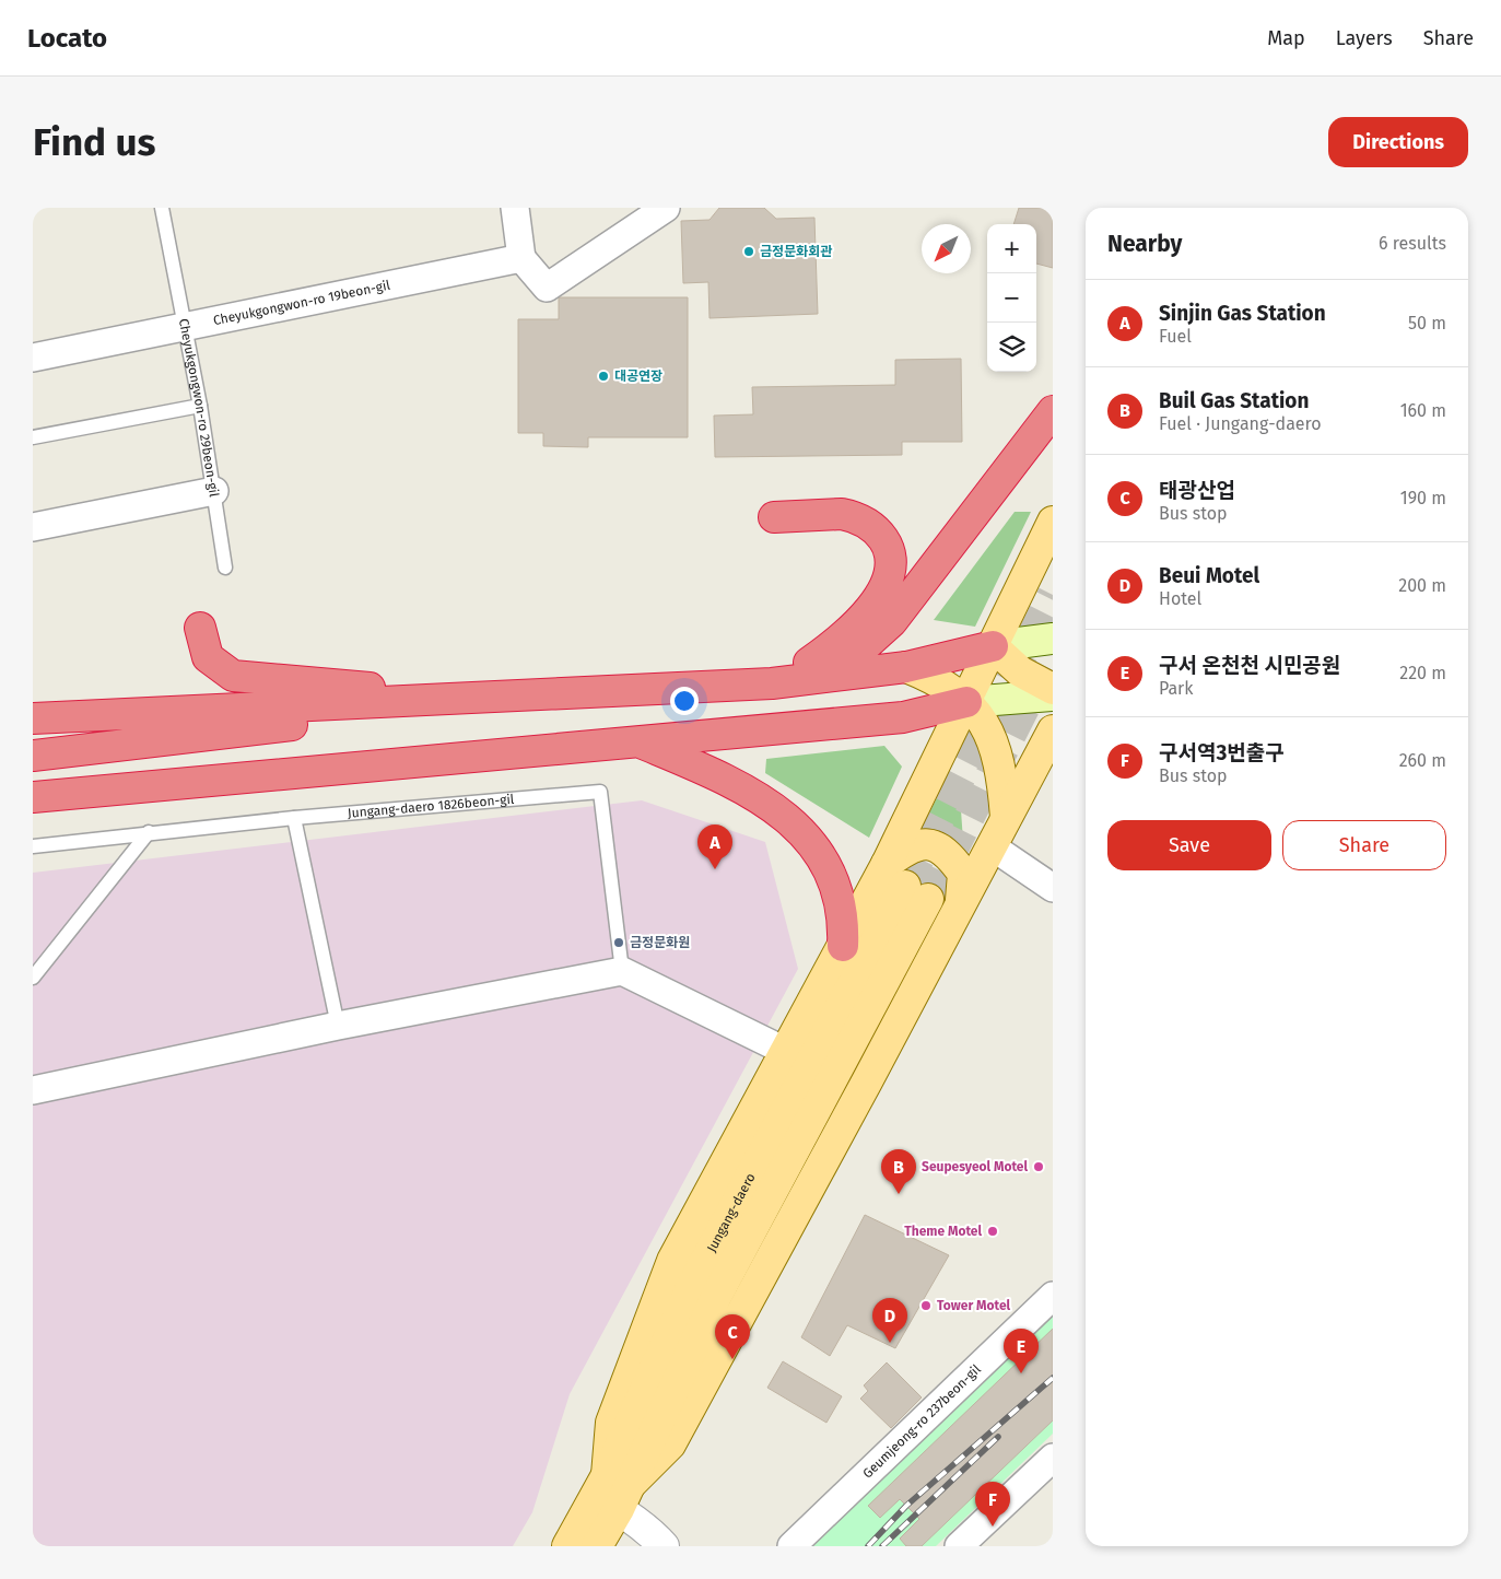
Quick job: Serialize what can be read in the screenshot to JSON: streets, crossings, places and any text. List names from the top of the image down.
{
  "streets": {
    "main road": ["Jungang-daero"],
    "street": ["Cheyukgongwon-ro 19beon-gil", "Cheyukgongwon-ro 29beon-gil", "Geumjeong-ro 237beon-gil"],
    "lane": ["Jungang-daero 1826beon-gil"]
  },
  "crossings": [
    ["Cheyukgongwon-ro 19beon-gil", "Cheyukgongwon-ro 29beon-gil"]
  ],
  "places": [
    "금정문화회관",
    "대공연장",
    "금정문화원",
    "Seupesyeol Motel",
    "Theme Motel",
    "Tower Motel"
  ],
  "north": "bottom left",
  "page": {
    "header": "Locato",
    "nav": ["Map", "Layers", "Share"],
    "buttons": [
      "Directions",
      ["Save", "Share"]
    ],
    "title": "Find us",
    "heading": ["Nearby", "6 results"],
    "map_buttons": ["+", "−"],
    "list": [
      {
        "mark": "A",
        "name": "Sinjin Gas Station",
        "note": "Fuel",
        "value": "50 m"
      },
      {
        "mark": "B",
        "name": "Buil Gas Station",
        "note": "Fuel · Jungang-daero",
        "value": "160 m"
      },
      {
        "mark": "C",
        "name": "태광산업",
        "note": "Bus stop",
        "value": "190 m"
      },
      {
        "mark": "D",
        "name": "Beui Motel",
        "note": "Hotel",
        "value": "200 m"
      },
      {
        "mark": "E",
        "name": "구서 온천천 시민공원",
        "note": "Park",
        "value": "220 m"
      },
      {
        "mark": "F",
        "name": "구서역3번출구",
        "note": "Bus stop",
        "value": "260 m"
      }
    ],
    "pins": [
      "A",
      "B",
      "D",
      "C",
      "E",
      "F"
    ]
  }
}
